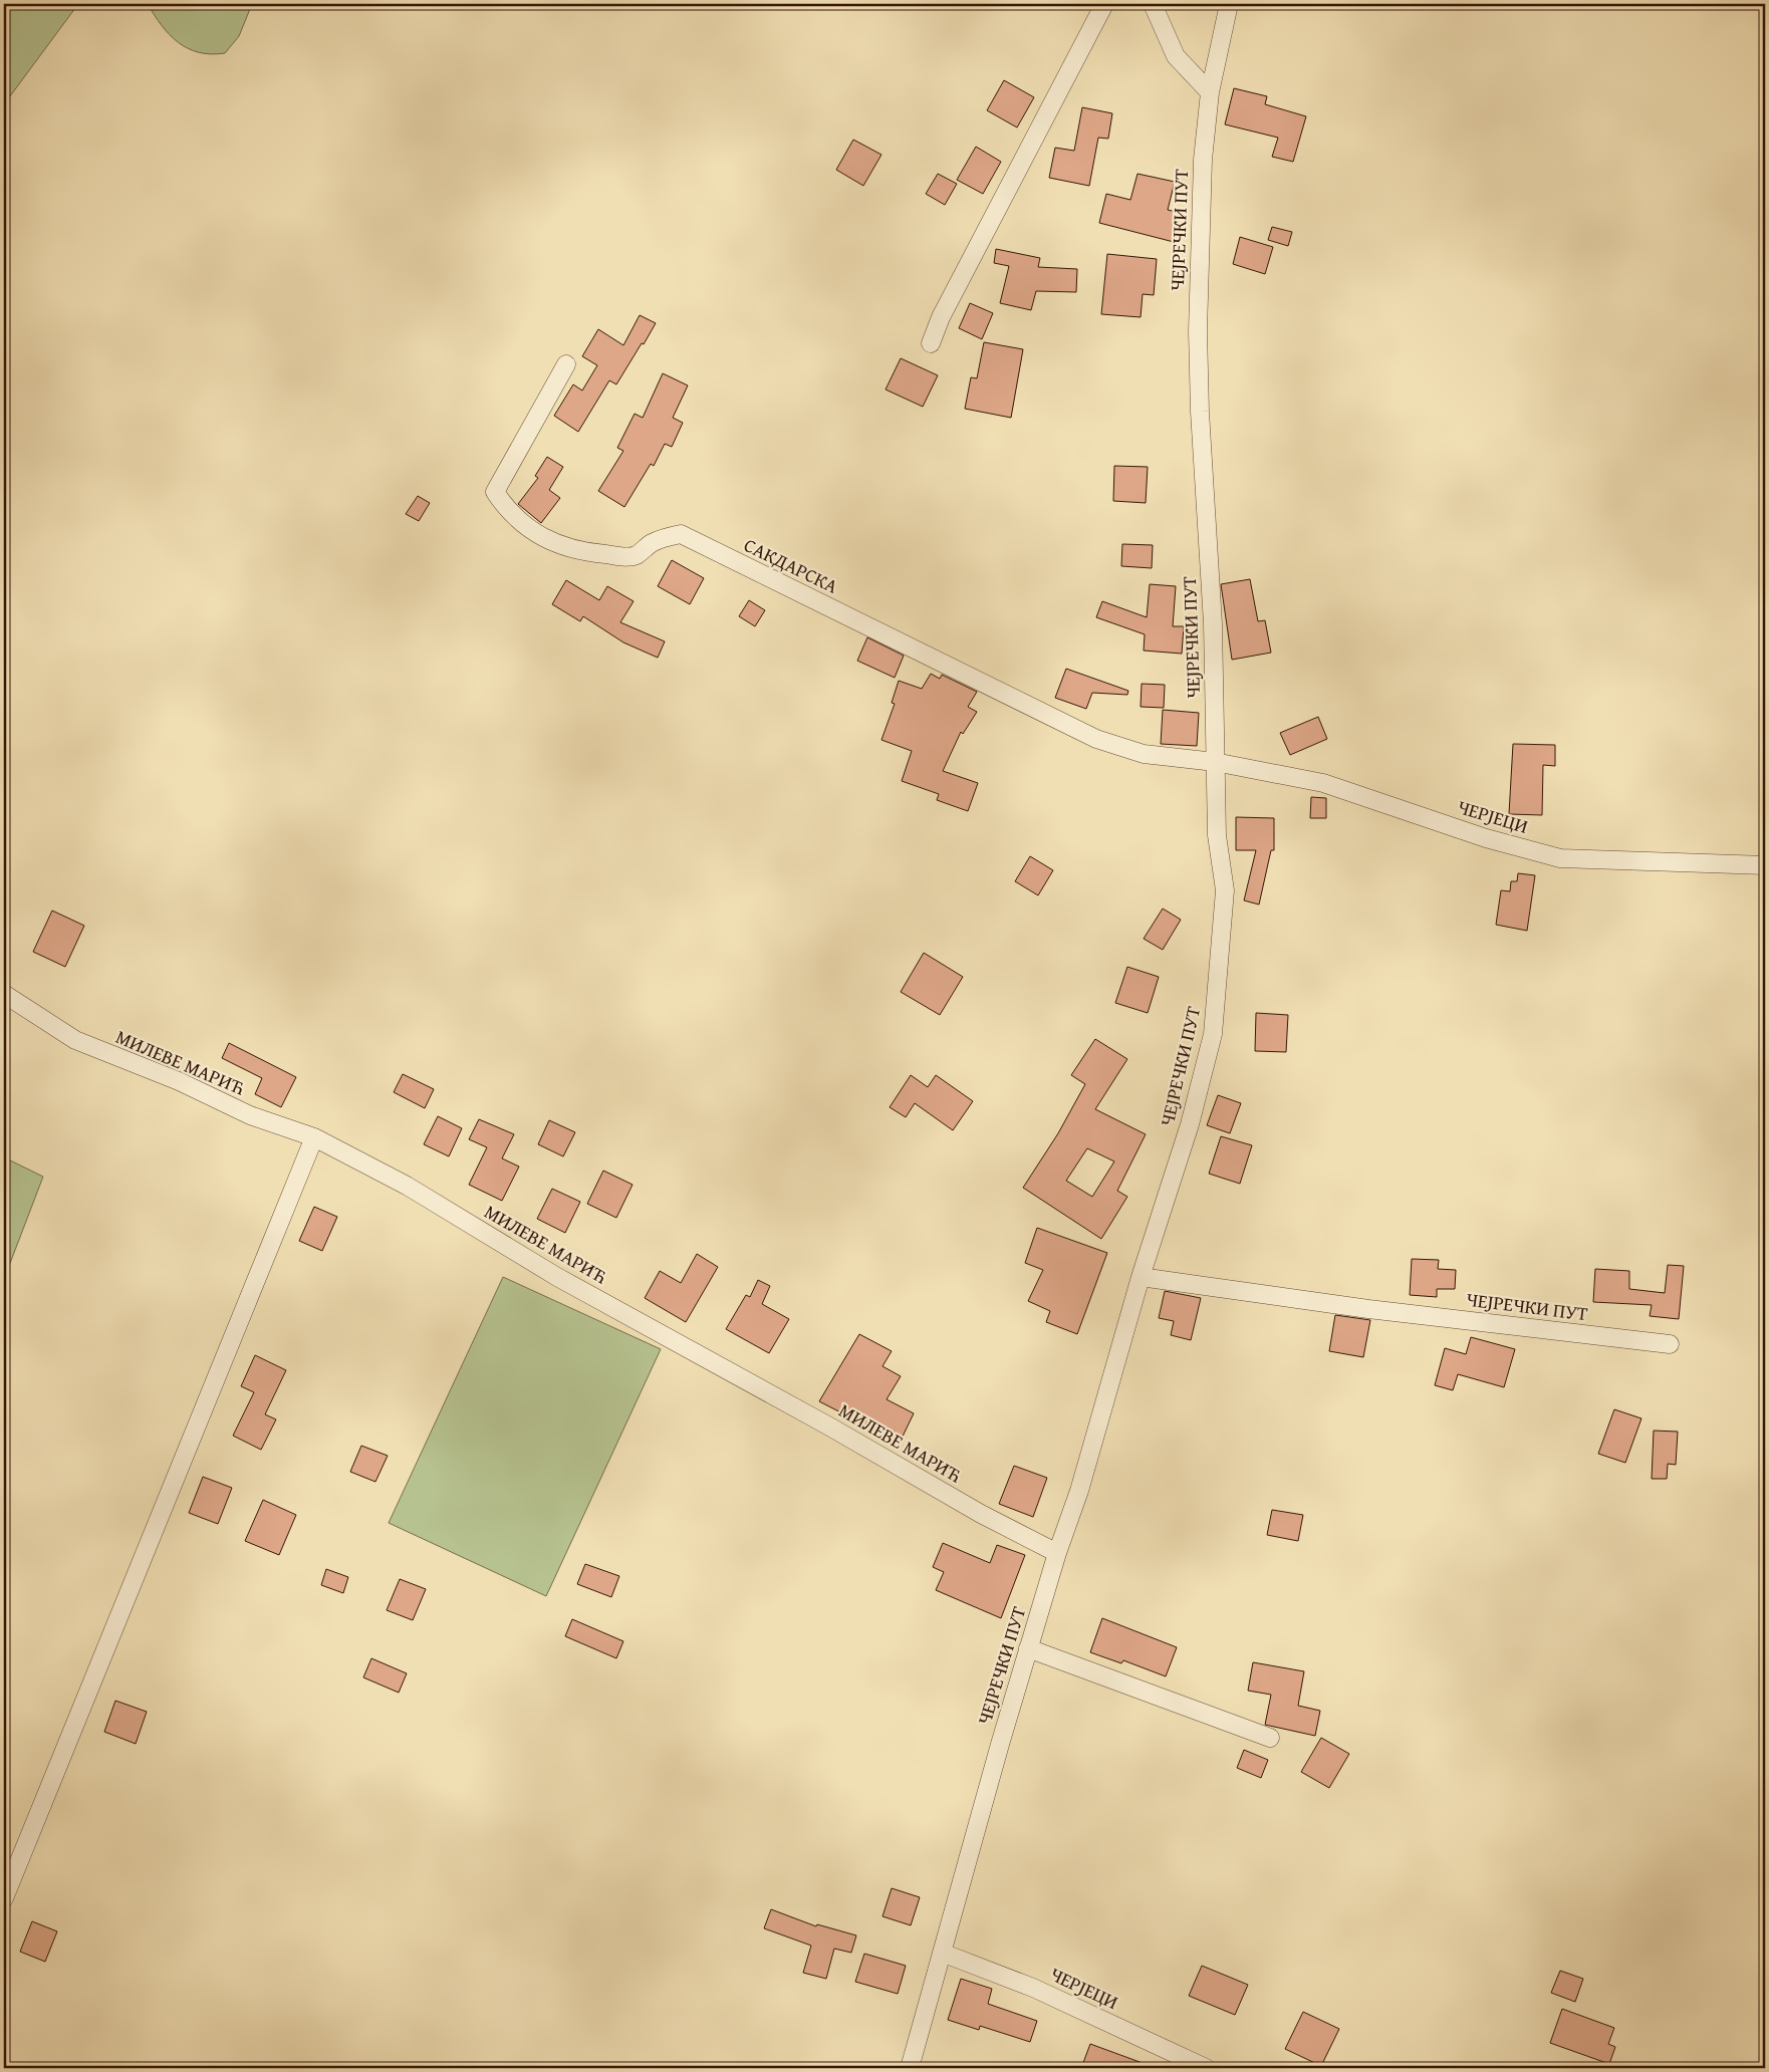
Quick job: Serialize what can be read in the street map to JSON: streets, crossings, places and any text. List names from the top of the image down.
{
  "streets": {
    "street": [
      "ЧЕЈРЕЧКИ ПУТ",
      "САКДАРСКА",
      "ЧЕРЈЕЦИ",
      "МИЛЕВЕ МAРИЋ"
    ]
  },
  "crossings": [
    ["ЧЕЈРЕЧКИ ПУТ", "САКДАРСКА"],
    ["ЧЕЈРЕЧКИ ПУТ", "ЧЕРЈЕЦИ"],
    ["ЧЕЈРЕЧКИ ПУТ", "МИЛЕВЕ МAРИЋ"],
    ["САКДАРСКА", "ЧЕРЈЕЦИ"]
  ]
}
